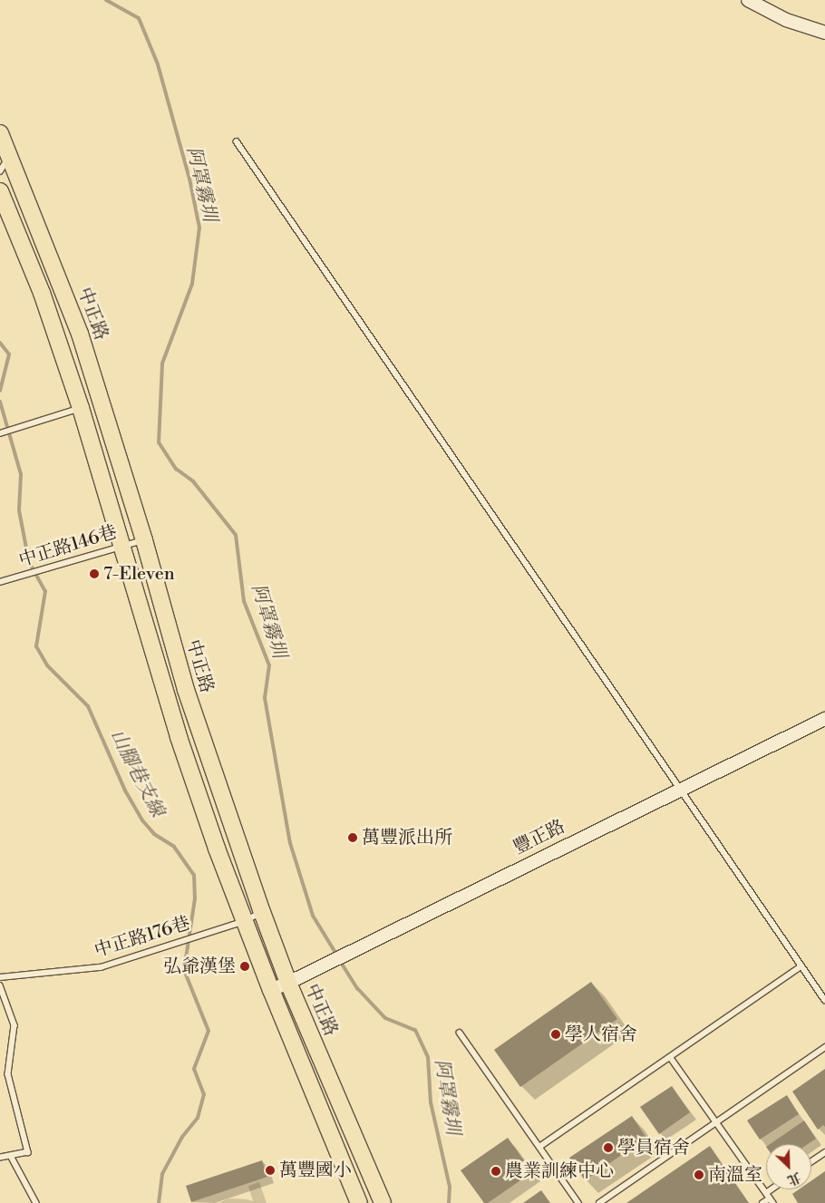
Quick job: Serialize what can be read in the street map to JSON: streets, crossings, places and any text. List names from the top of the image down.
{
  "streets": {
    "main road": ["中正路"],
    "street": ["豐正路"],
    "lane": ["中正路146巷", "中正路176巷"]
  },
  "crossings": [
    ["中正路", "中正路146巷"],
    ["中正路", "豐正路"],
    ["中正路", "中正路176巷"]
  ],
  "water": ["阿罩霧圳", "山腳巷支線"],
  "places": [
    "7-Eleven",
    "萬豐派出所",
    "弘爺漢堡",
    "學人宿舍",
    "學員宿舍",
    "萬豐國小",
    "農業訓練中心",
    "南溫室"
  ],
  "north": "bottom right"
}
